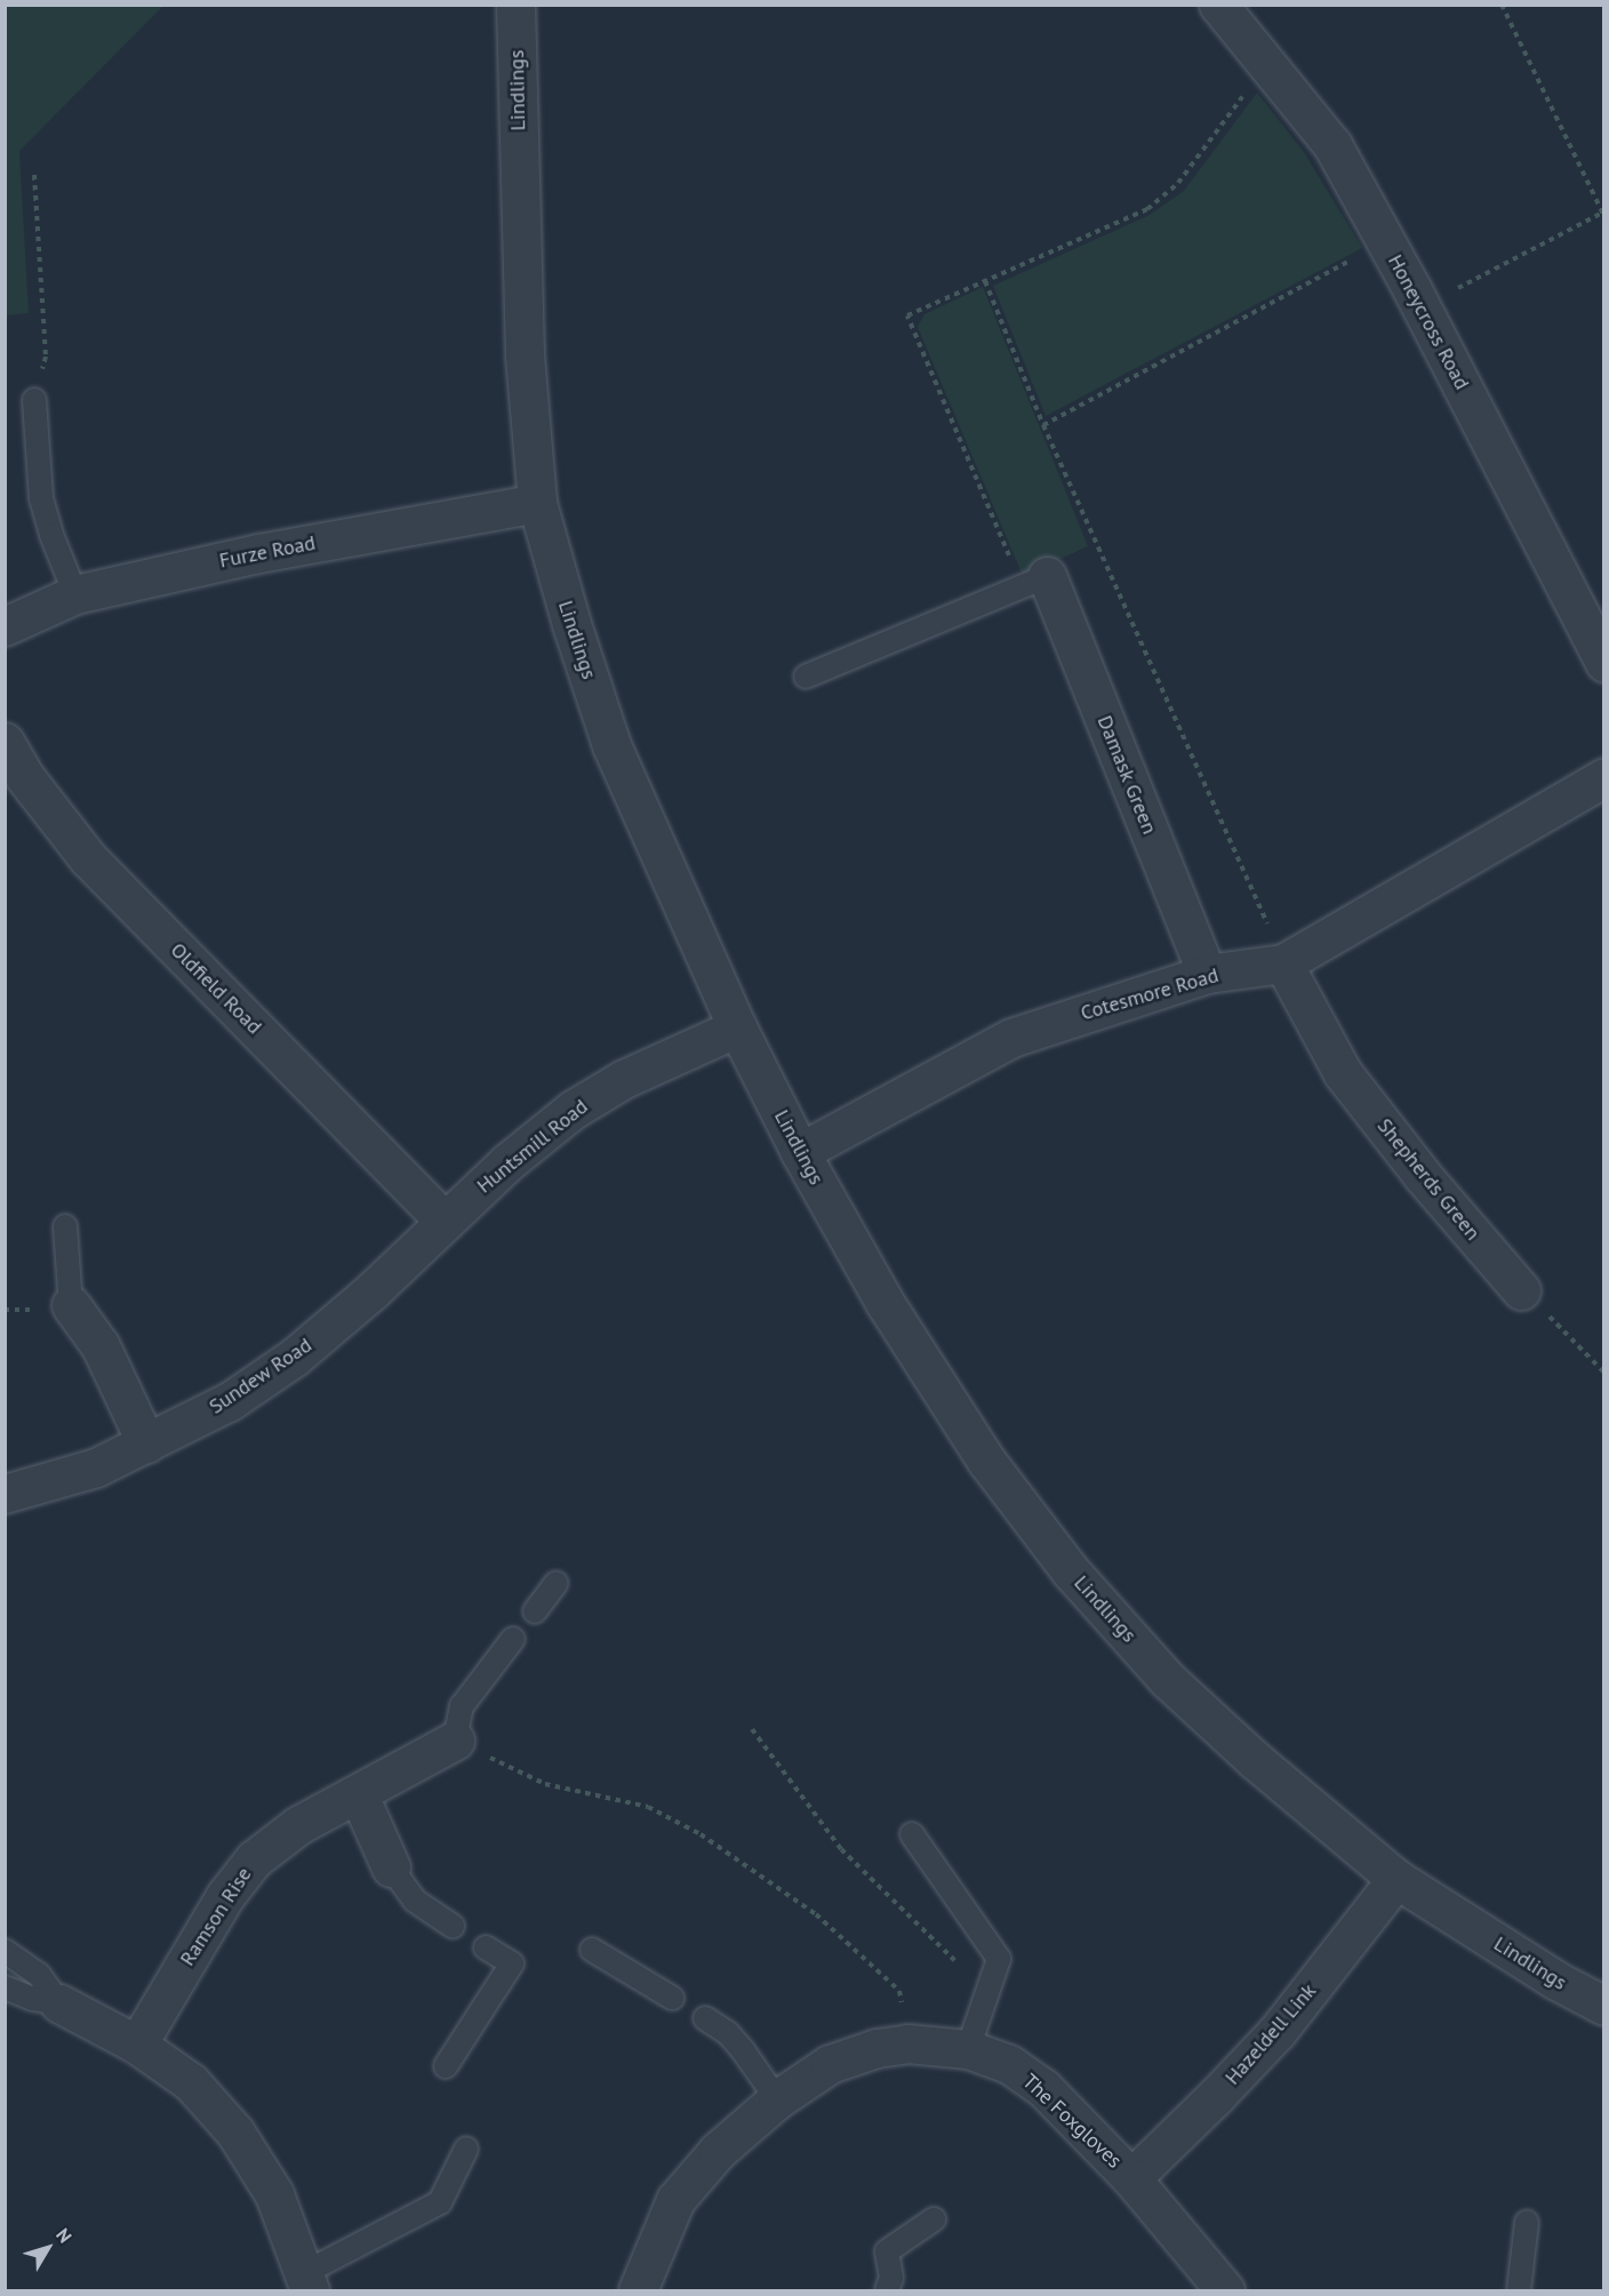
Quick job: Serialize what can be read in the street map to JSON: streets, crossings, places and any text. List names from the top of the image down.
{
  "streets": {
    "street": [
      "Lindlings",
      "Honeycross Road",
      "Furze Road",
      "Damask Green",
      "Oldfield Road",
      "Cotesmore Road",
      "Huntsmill Road",
      "Shepherds Green",
      "Sundew Road",
      "Ramson Rise",
      "Hazeldell Link",
      "The Foxgloves"
    ]
  },
  "crossings": [
    ["Lindlings", "Furze Road"],
    ["Lindlings", "Cotesmore Road"],
    ["Lindlings", "Huntsmill Road"],
    ["Lindlings", "Hazeldell Link"],
    ["Damask Green", "Cotesmore Road"],
    ["Oldfield Road", "Huntsmill Road"],
    ["Oldfield Road", "Sundew Road"],
    ["Cotesmore Road", "Shepherds Green"],
    ["Huntsmill Road", "Sundew Road"],
    ["Hazeldell Link", "The Foxgloves"]
  ],
  "north": "top right"
}
